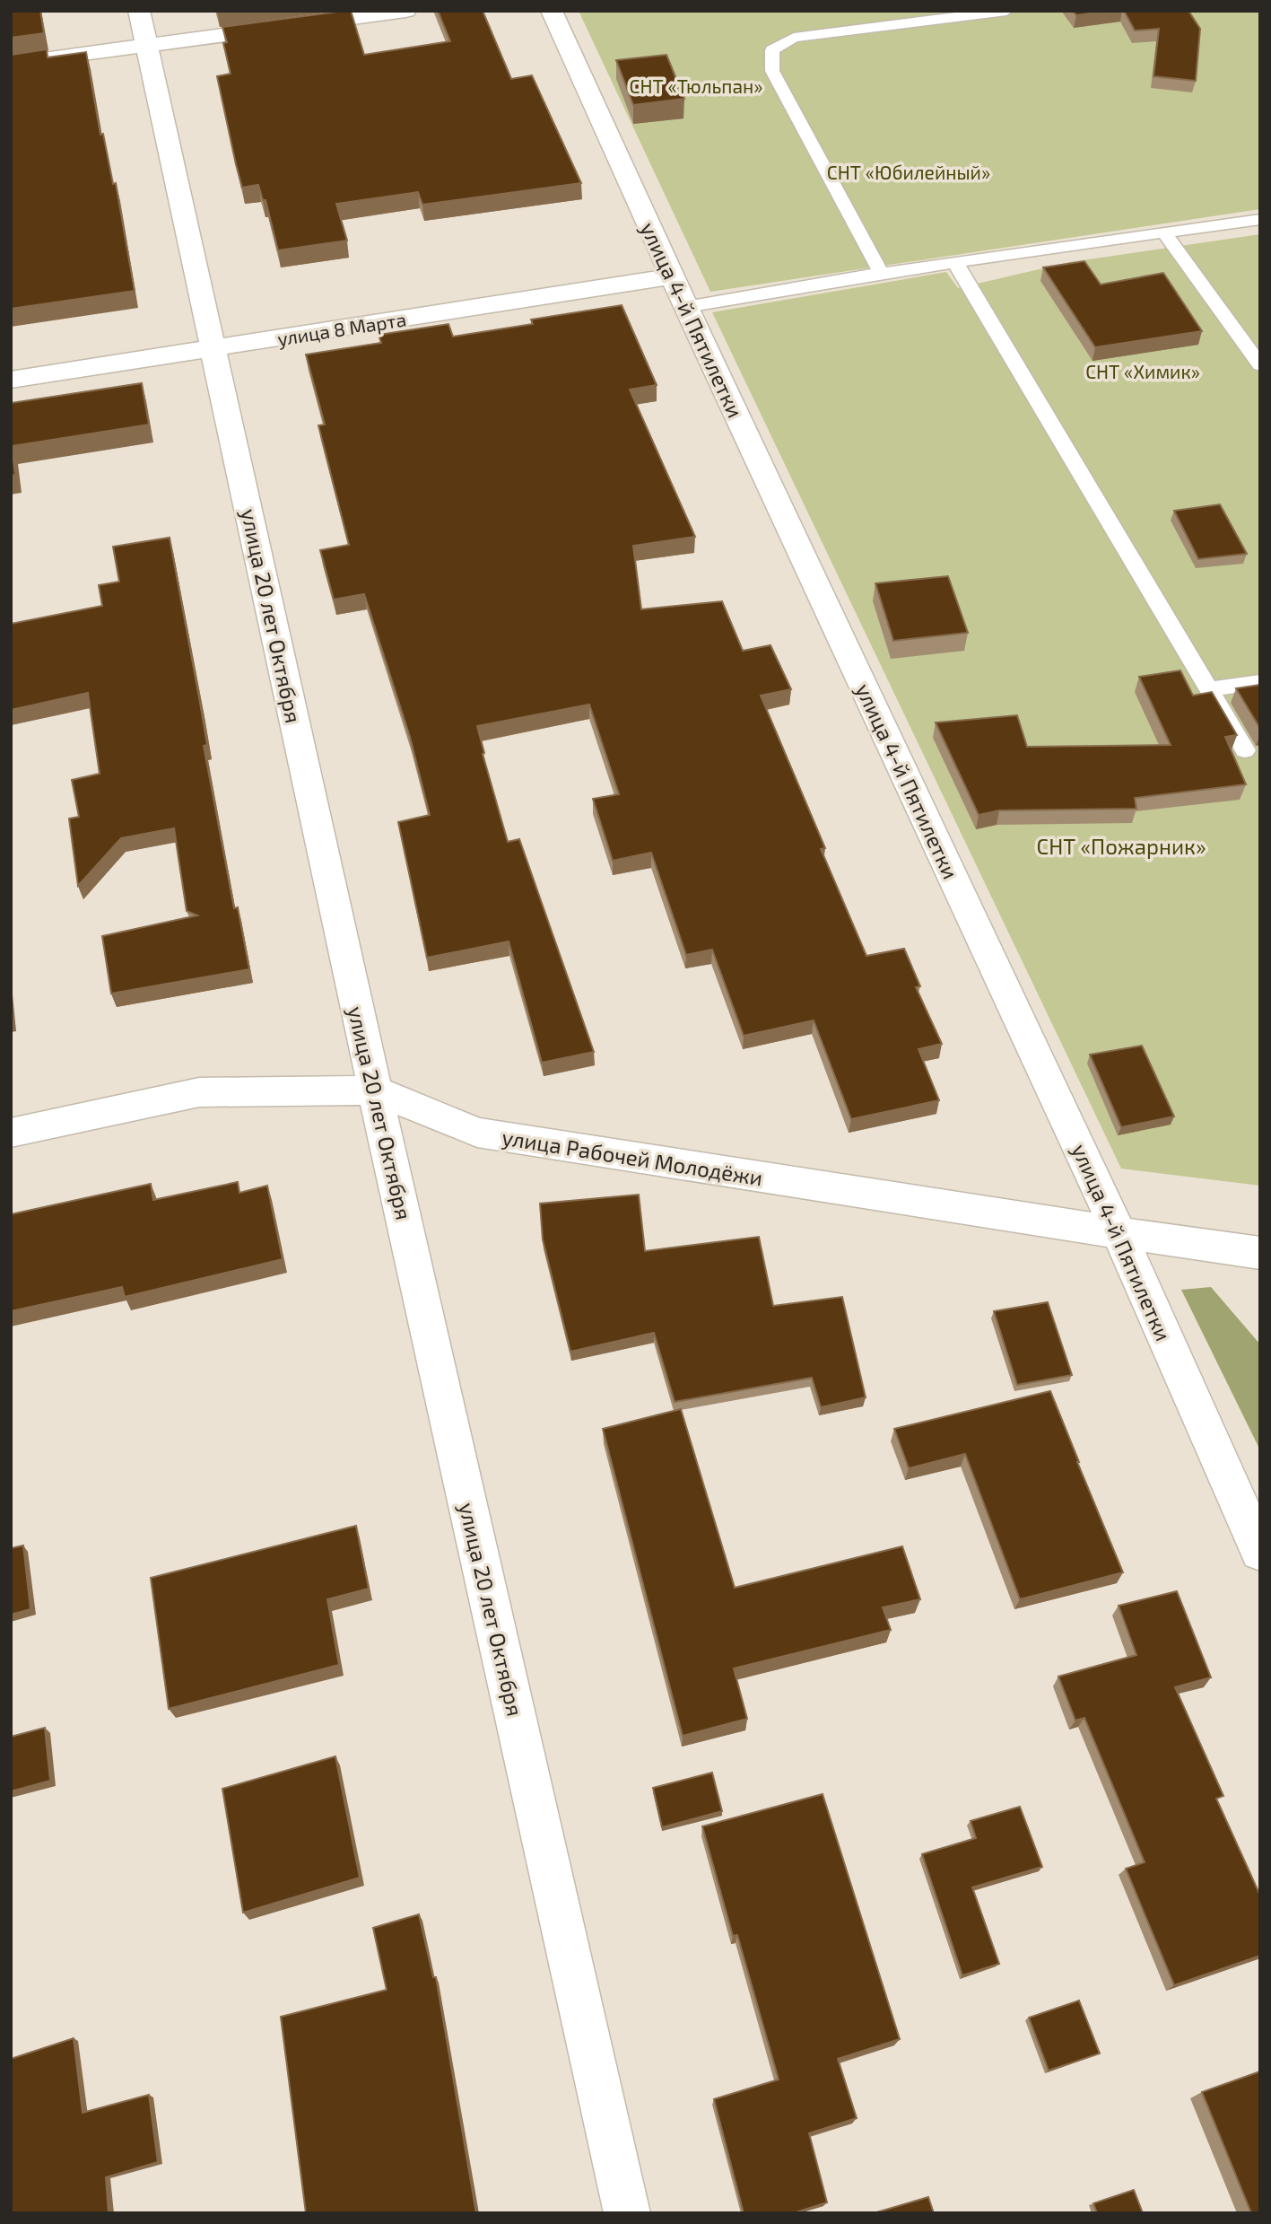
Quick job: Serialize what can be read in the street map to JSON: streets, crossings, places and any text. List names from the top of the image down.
{
  "streets": {
    "street": [
      "улица 4-й Пятилетки",
      "улица 8 Марта",
      "улица 20 лет Октября",
      "улица Рабочей Молодёжи"
    ]
  },
  "crossings": [
    ["улица 4-й Пятилетки", "улица 8 Марта"],
    ["улица 4-й Пятилетки", "улица Рабочей Молодёжи"],
    ["улица 8 Марта", "улица 20 лет Октября"],
    ["улица 20 лет Октября", "улица Рабочей Молодёжи"]
  ],
  "parks": [
    "СНТ «Тюльпан»",
    "СНТ «Юбилейный»",
    "СНТ «Химик»",
    "СНТ «Пожарник»"
  ]
}
